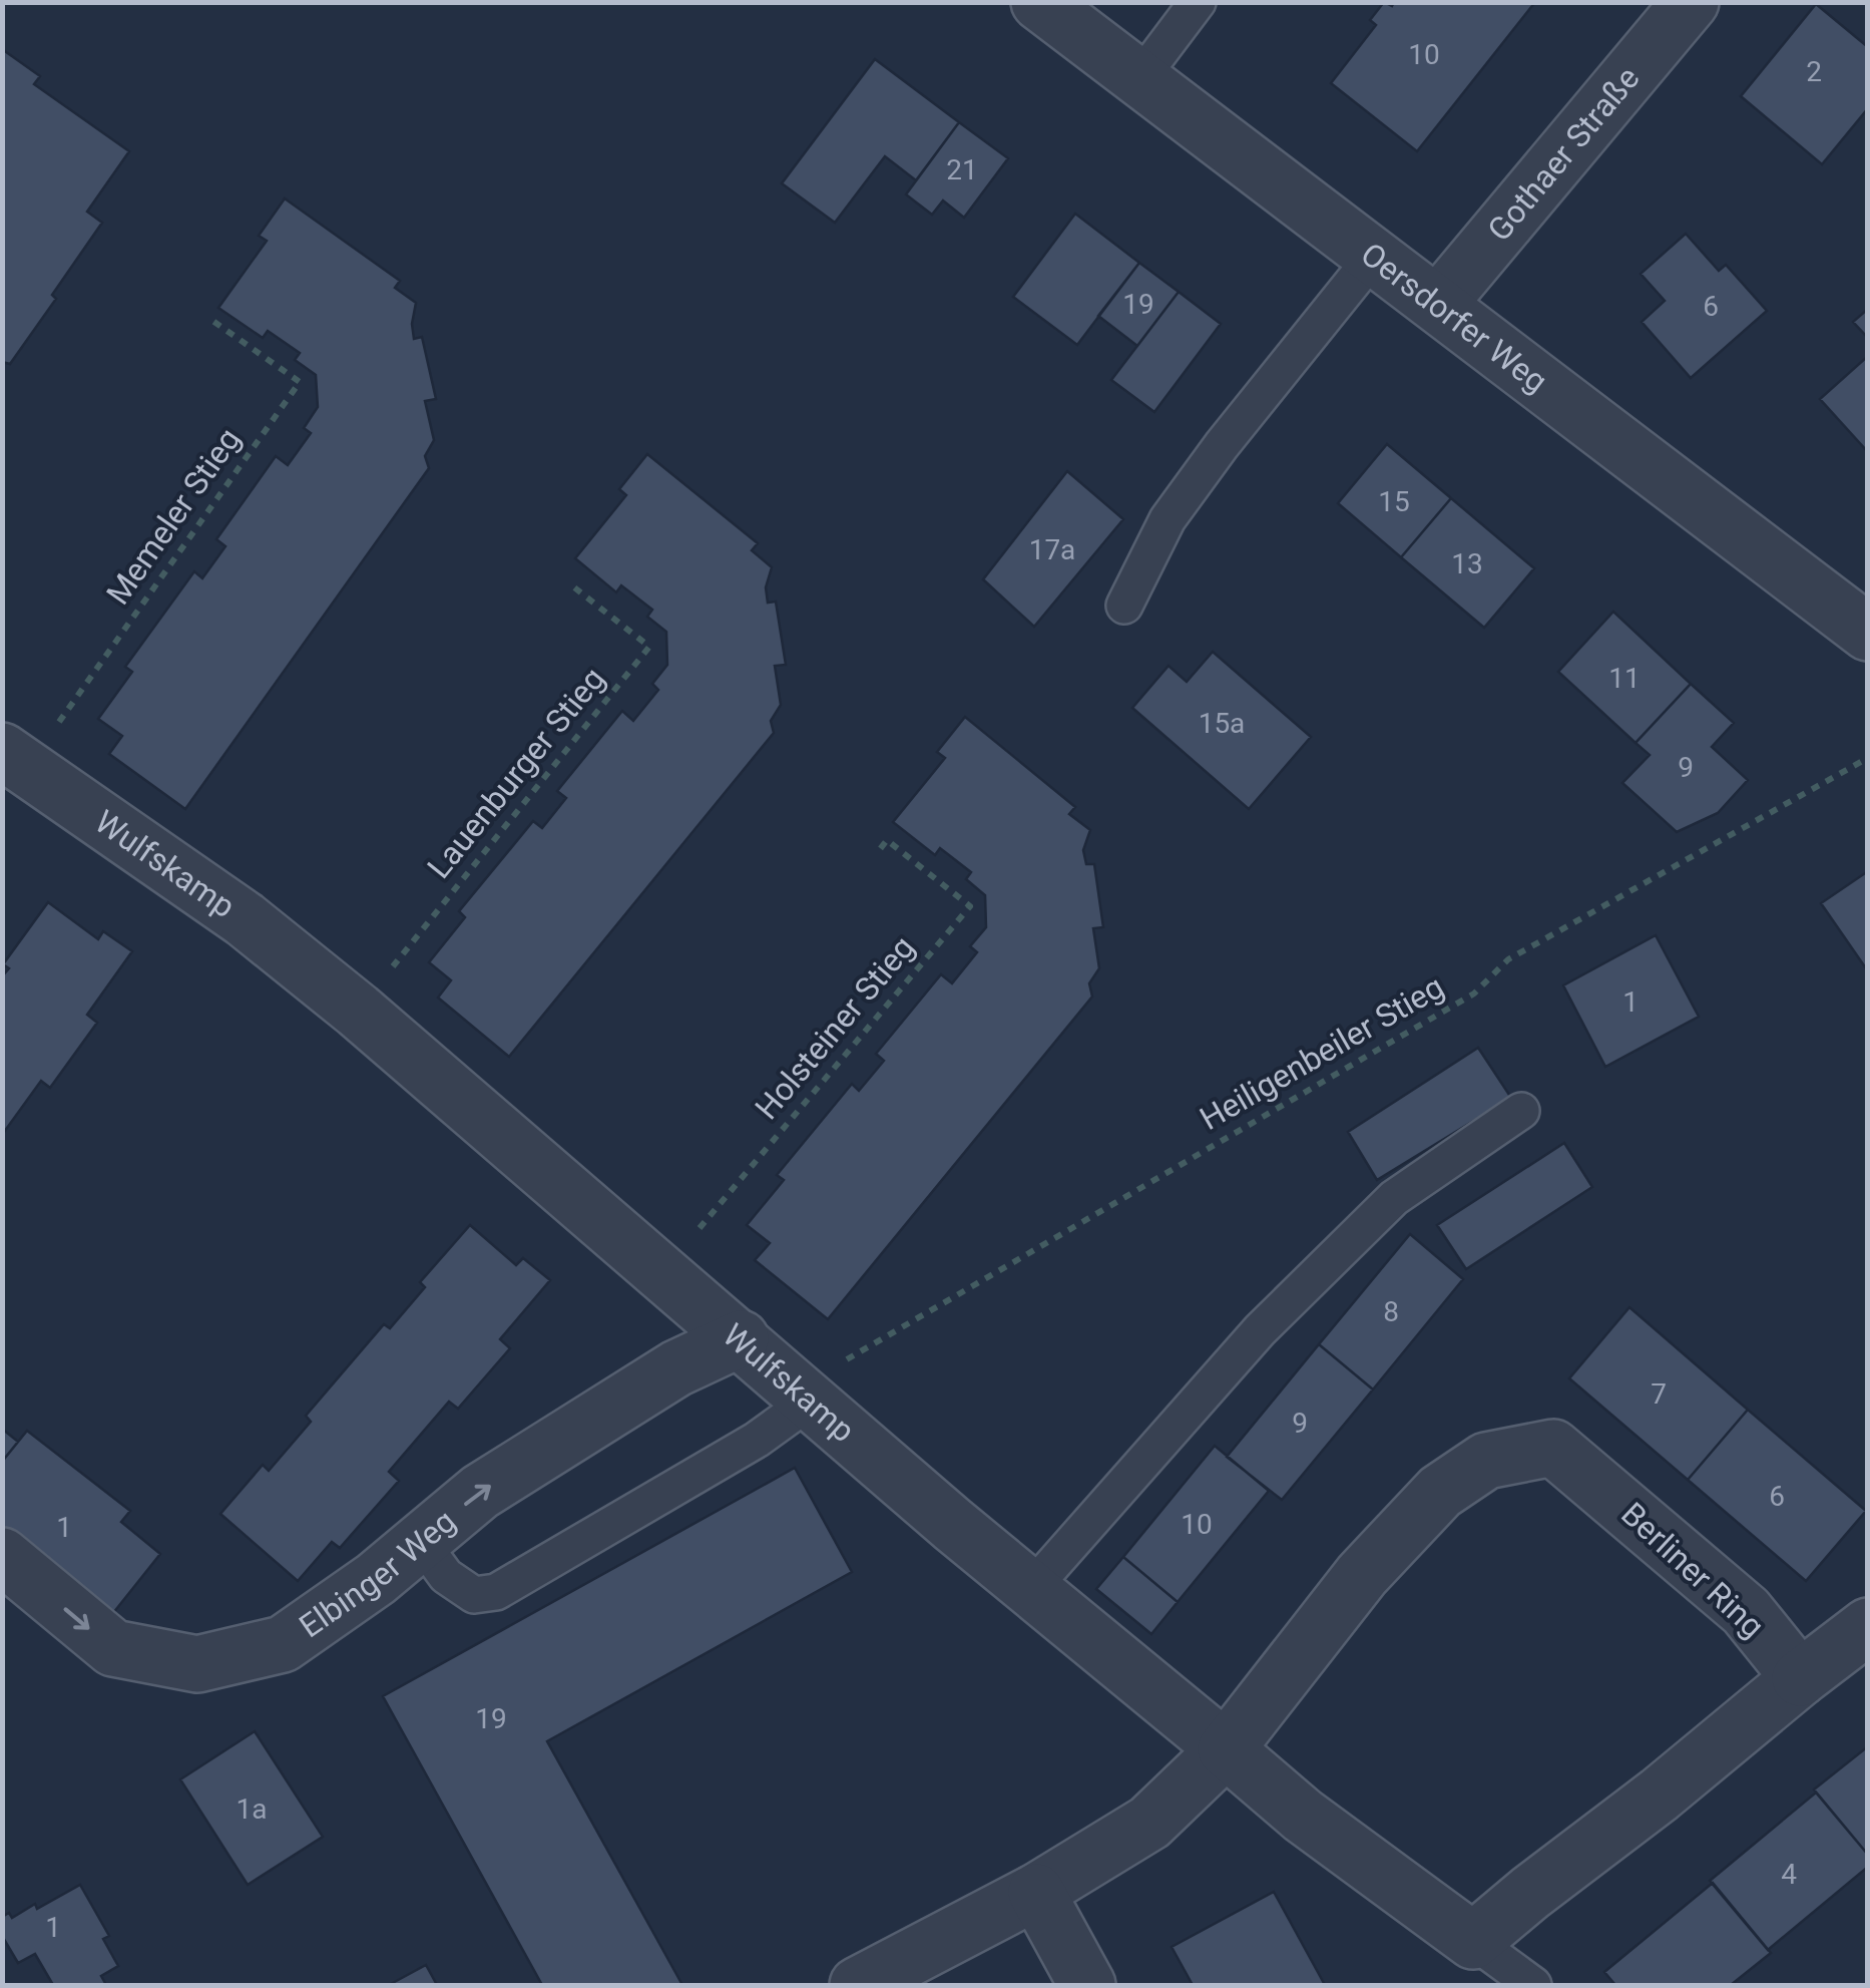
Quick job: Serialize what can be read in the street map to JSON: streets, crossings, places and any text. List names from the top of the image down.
{
  "streets": {
    "street": [
      "Gothaer Straße",
      "Oersdorfer Weg",
      "Wulfskamp",
      "Berliner Ring",
      "Elbinger Weg"
    ],
    "path": [
      "Memeler Stieg",
      "Lauenburger Stieg",
      "Holsteiner Stieg",
      "Heiligenbeiler Stieg"
    ]
  },
  "crossings": [
    ["Gothaer Straße", "Oersdorfer Weg"],
    ["Memeler Stieg", "Wulfskamp"],
    ["Lauenburger Stieg", "Wulfskamp"],
    ["Wulfskamp", "Holsteiner Stieg"],
    ["Wulfskamp", "Heiligenbeiler Stieg"],
    ["Wulfskamp", "Berliner Ring"],
    ["Wulfskamp", "Elbinger Weg"]
  ],
  "one_way": ["Elbinger Weg"],
  "house_numbers": [
    "10",
    "2",
    "21",
    "19",
    "6",
    "15",
    "17a",
    "13",
    "11",
    "15a",
    "9",
    "1",
    "8",
    "7",
    "9",
    "6",
    "10",
    "1",
    "19",
    "1a",
    "4",
    "1"
  ]
}
